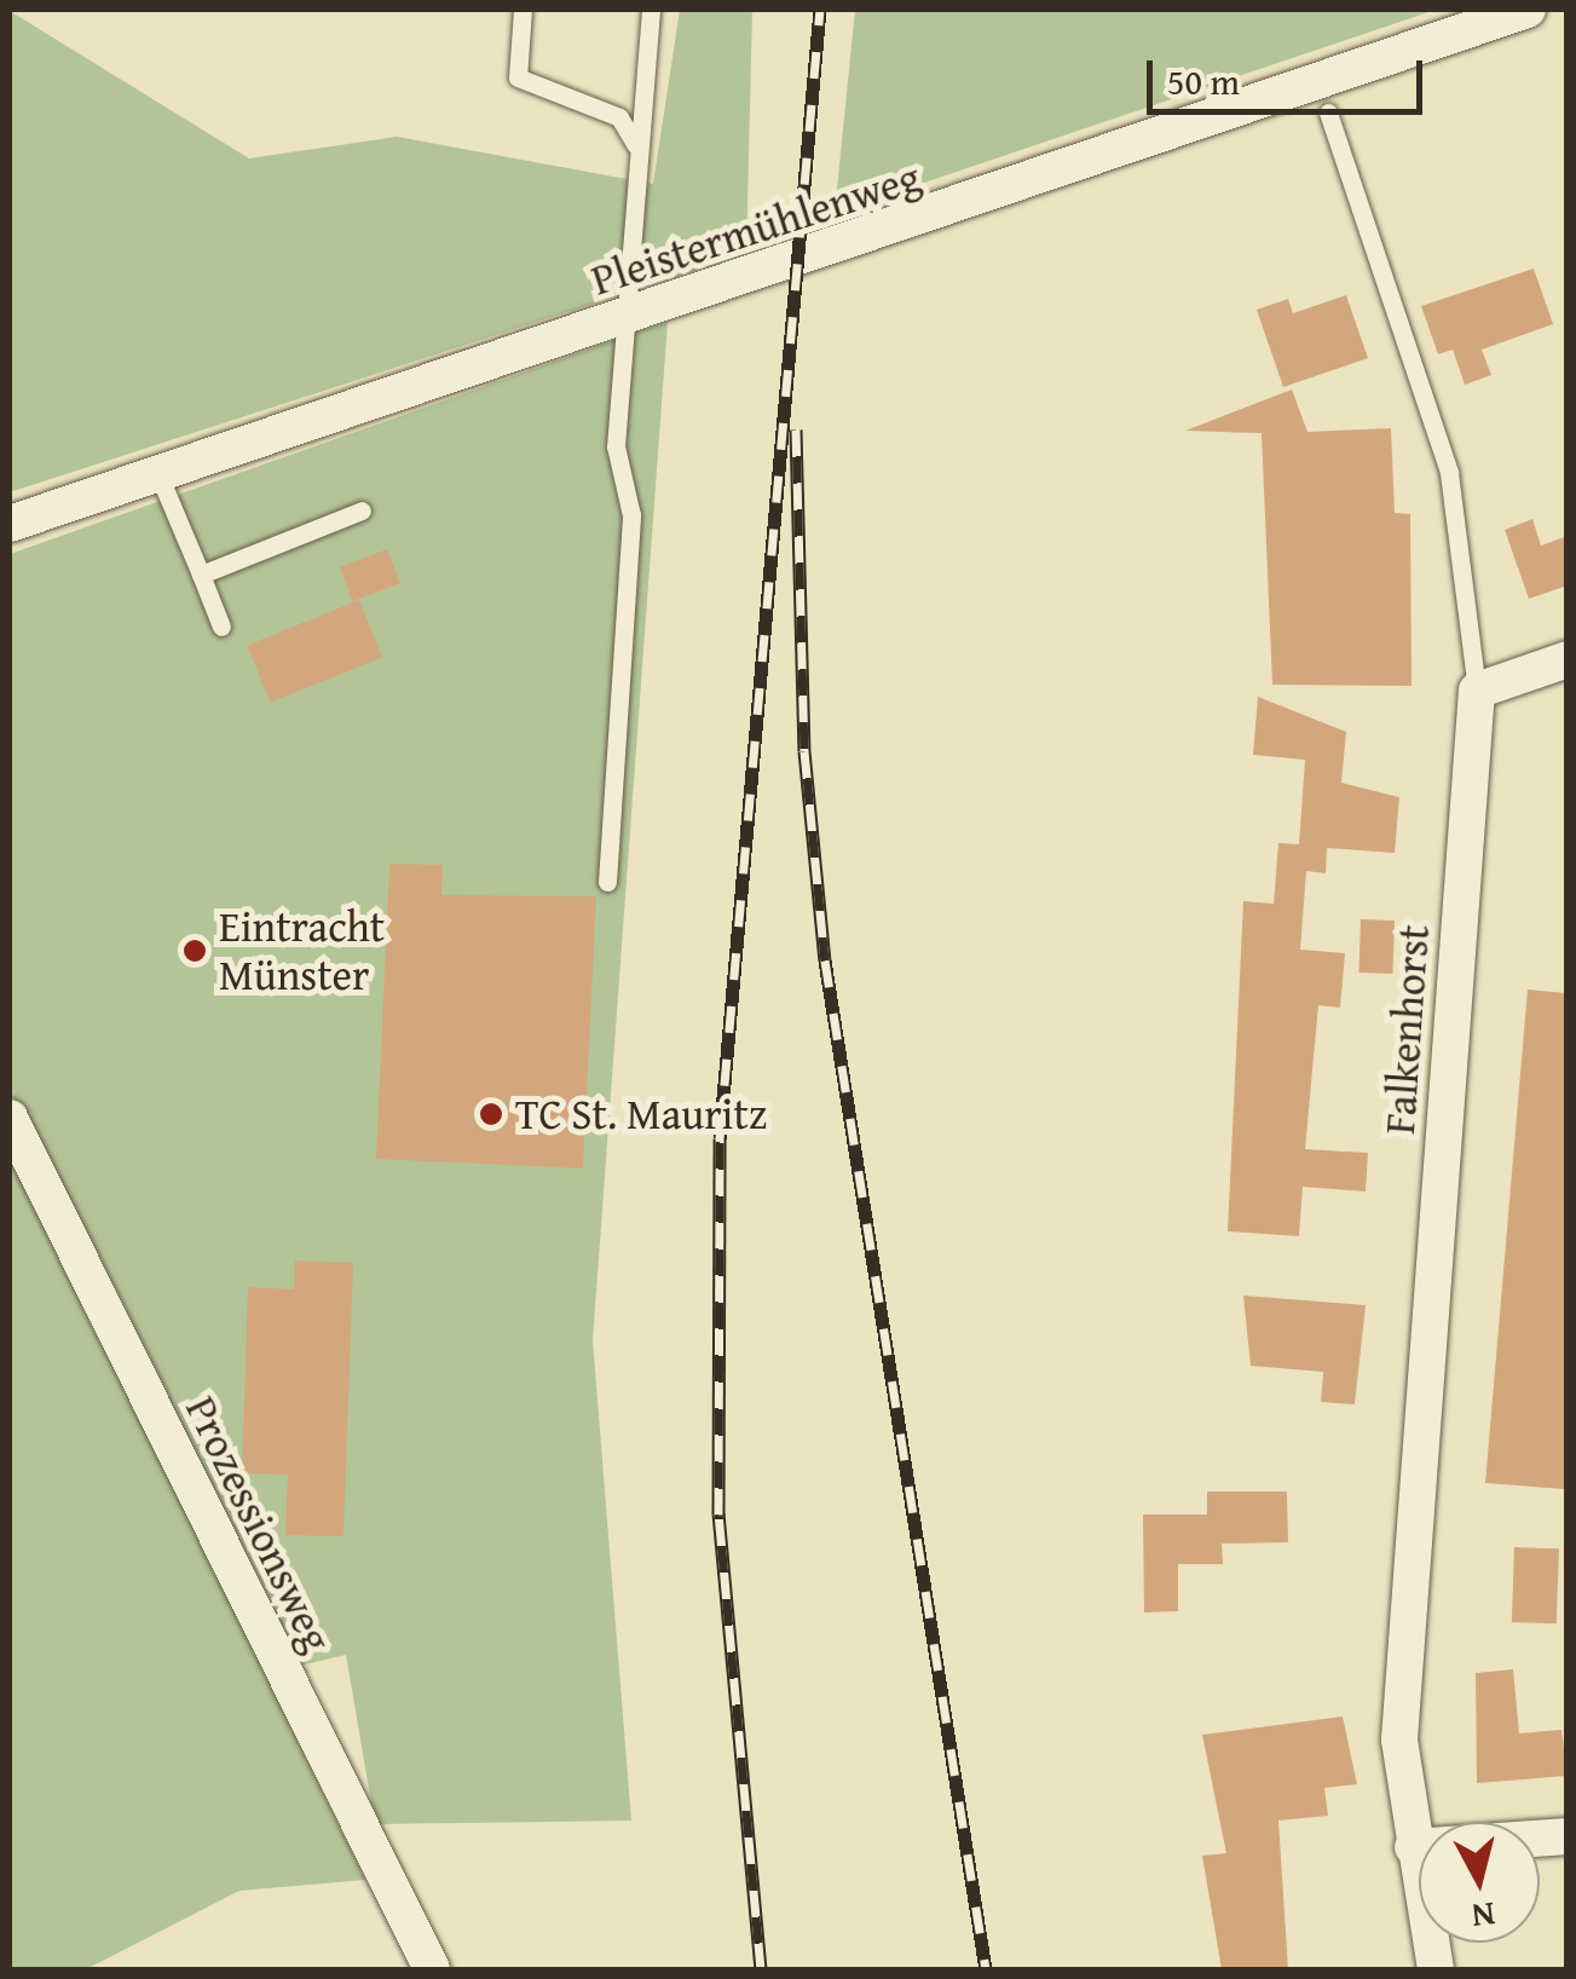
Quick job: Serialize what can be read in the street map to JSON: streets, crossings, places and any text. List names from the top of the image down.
{
  "streets": {
    "street": ["Pleistermühlenweg", "Falkenhorst", "Prozessionsweg"]
  },
  "places": ["Eintracht Münster", "TC St. Mauritz"],
  "scale_bar": "50 m",
  "north": "bottom"
}
